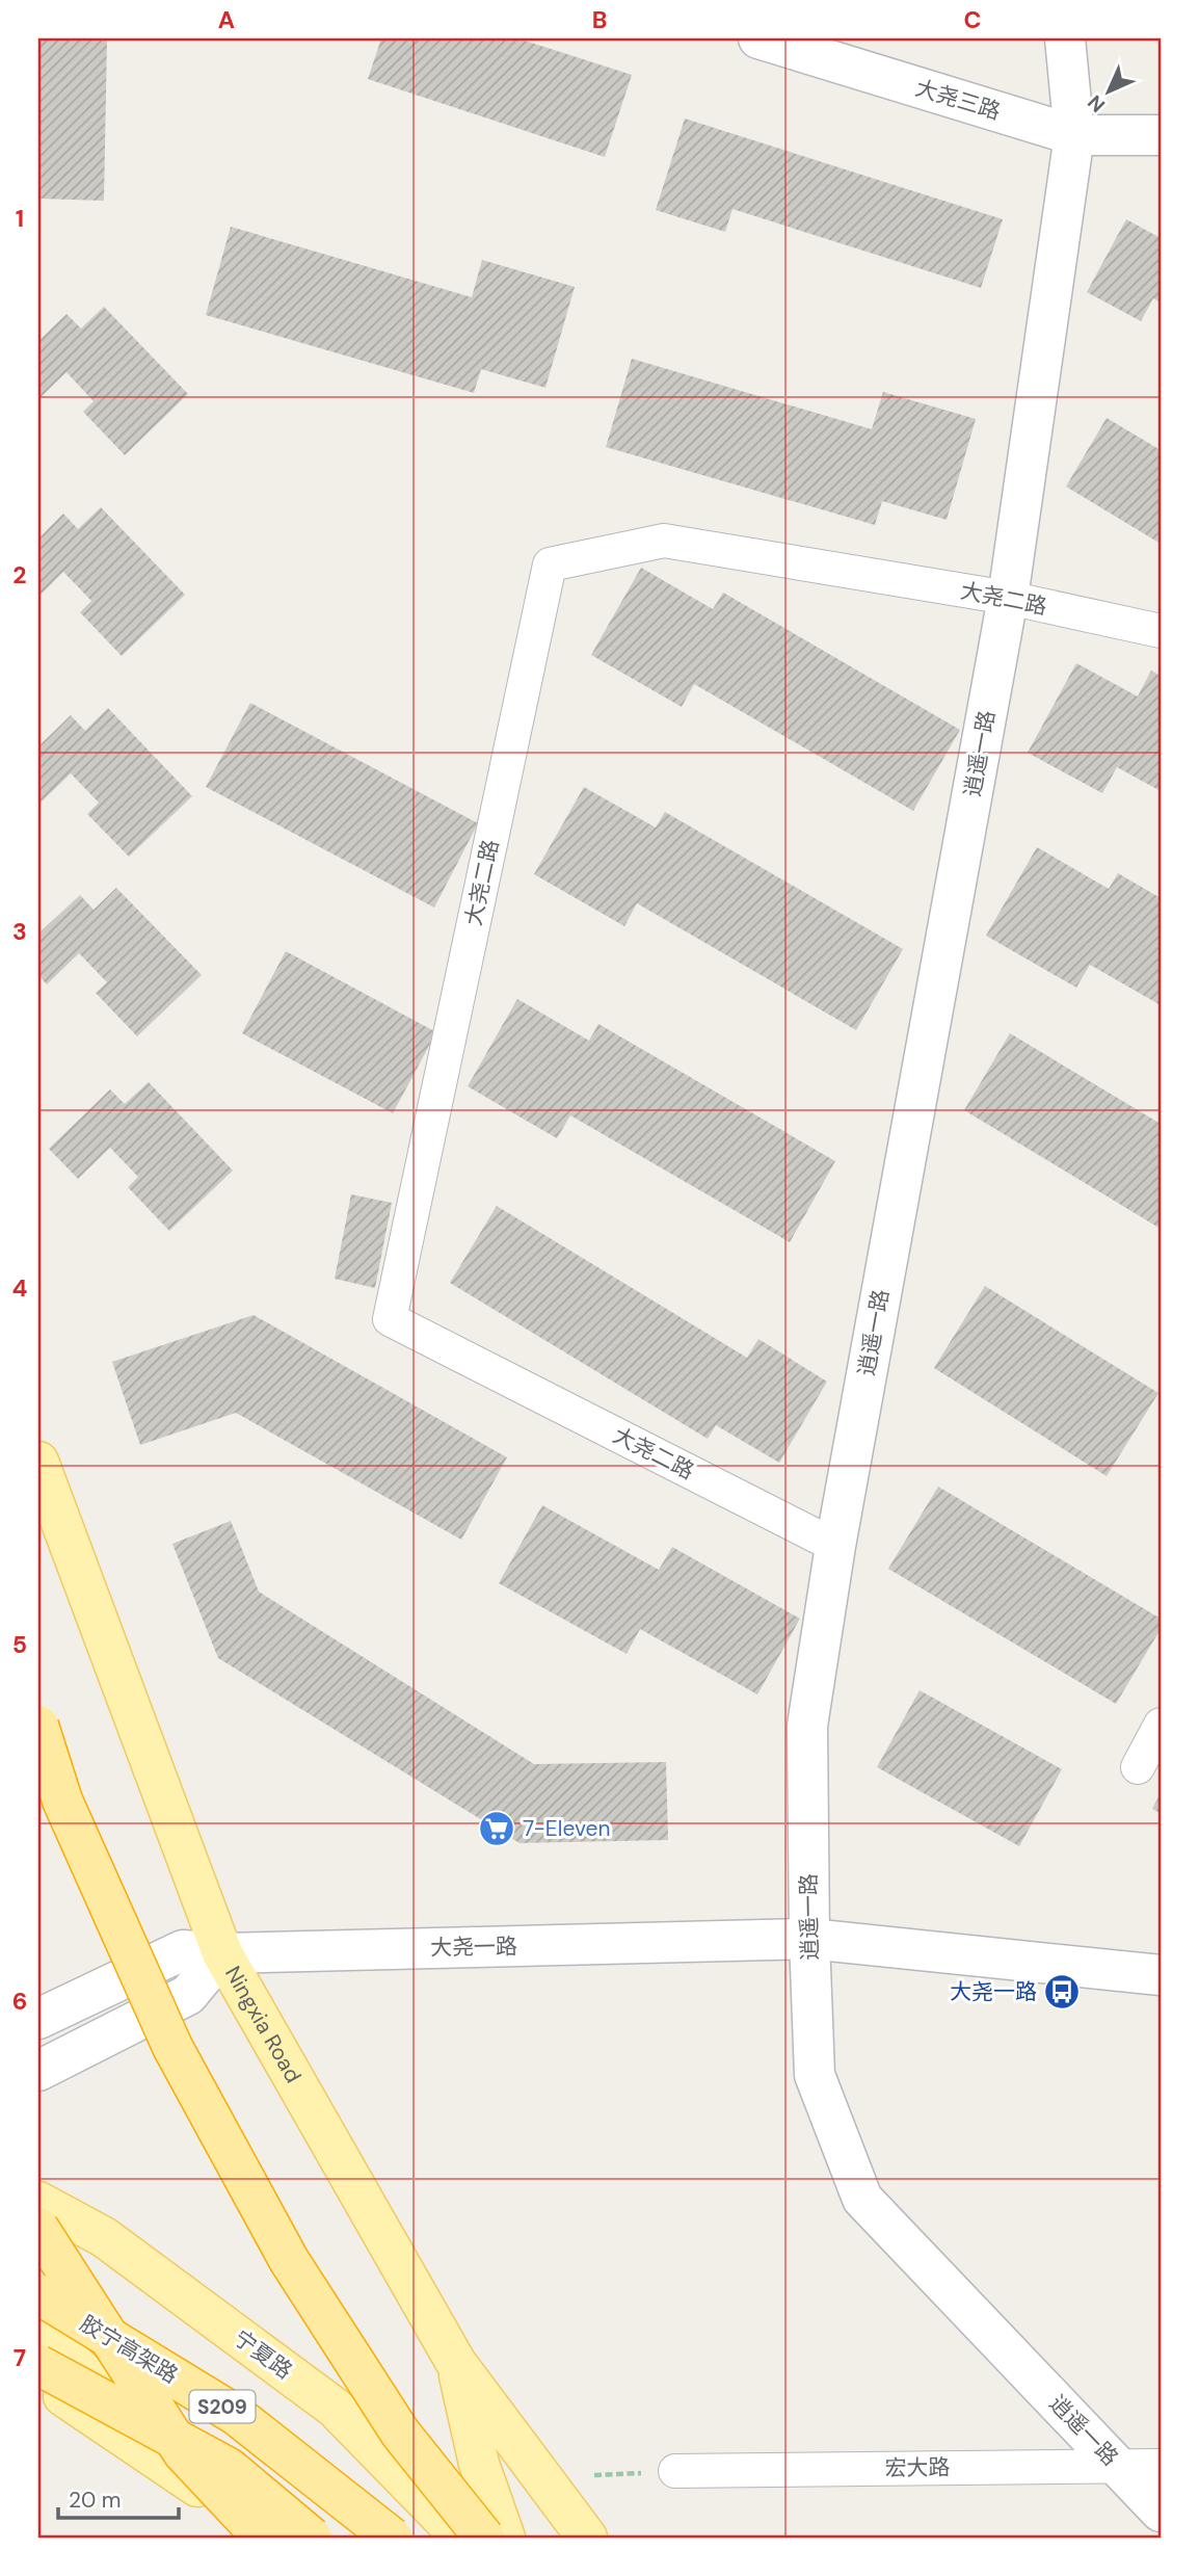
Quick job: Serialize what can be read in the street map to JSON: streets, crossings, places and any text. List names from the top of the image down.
{
  "streets": {
    "highway": ["胶宁高架路", "S209"],
    "main road": ["Ningxia Road", "宁夏路"],
    "street": [
      "大尧三路",
      "大尧二路",
      "逍遥一路",
      "大尧一路",
      "宏大路"
    ]
  },
  "crossings": [
    ["大尧三路", "逍遥一路"],
    ["大尧二路", "逍遥一路"],
    ["逍遥一路", "大尧一路"],
    ["逍遥一路", "宏大路"],
    ["大尧一路", "Ningxia Road"]
  ],
  "places": {
    "supermarket": ["7-Eleven"],
    "bus stop": ["大尧一路"]
  },
  "scale_bar": "20 m",
  "north": "bottom left",
  "grid": {
    "columns": ["A", "B", "C"],
    "rows": [
      "1",
      "2",
      "3",
      "4",
      "5",
      "6",
      "7"
    ]
  }
}
